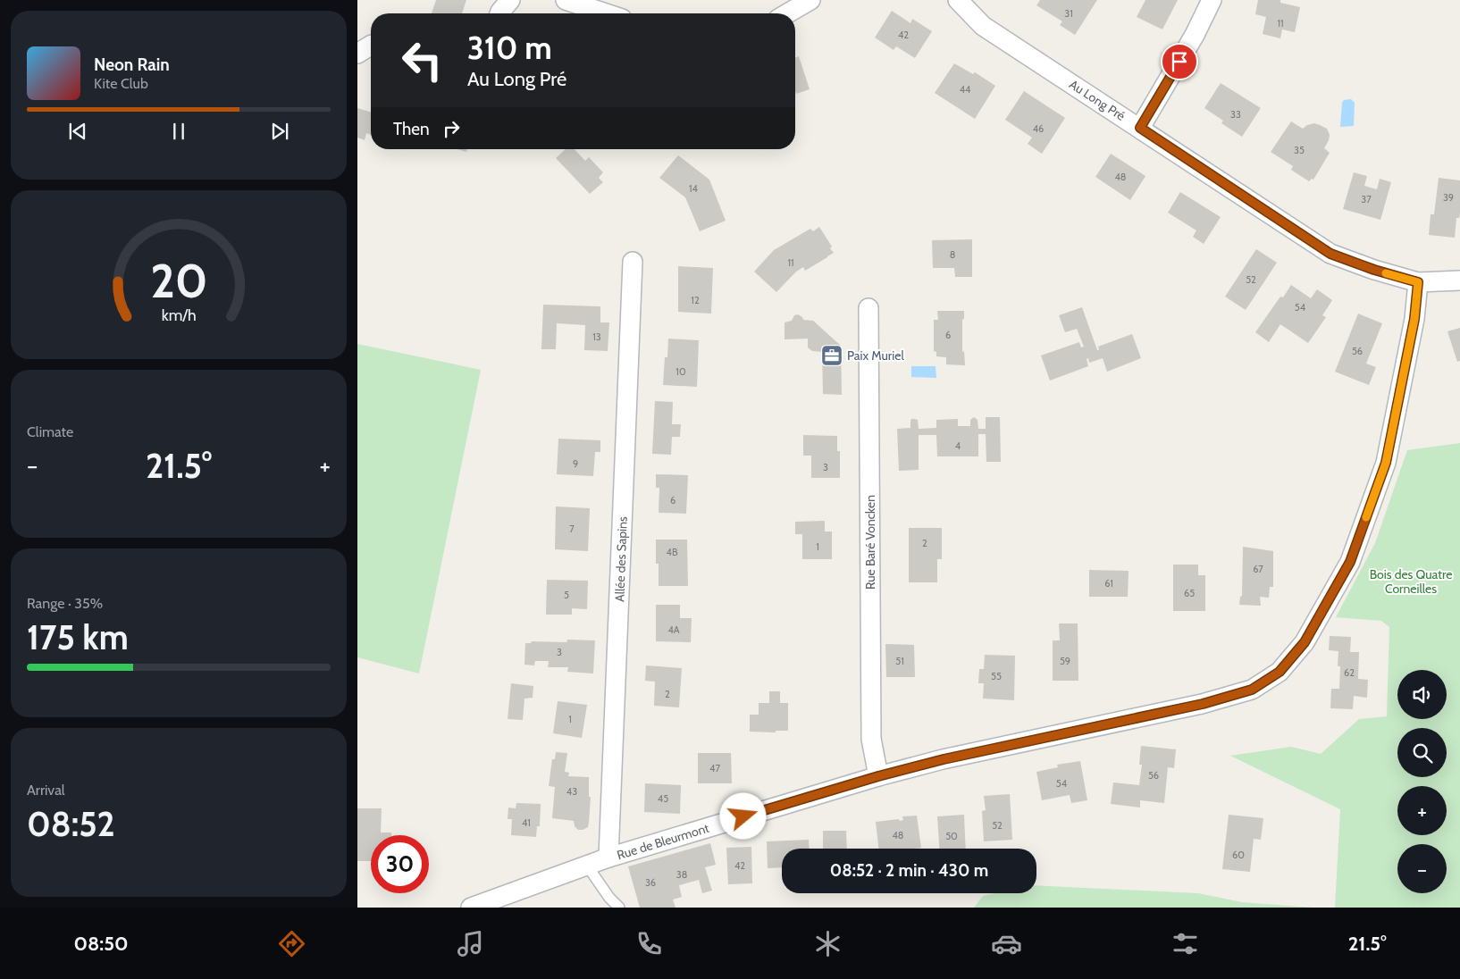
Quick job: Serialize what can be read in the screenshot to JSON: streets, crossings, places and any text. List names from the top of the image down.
{
  "streets": {
    "street": [
      "Au Long Pré",
      "Rue Baré Voncken",
      "Allée des Sapins",
      "Rue de Bleurmont"
    ]
  },
  "crossings": [
    ["Au Long Pré", "Rue de Bleurmont"],
    ["Rue Baré Voncken", "Rue de Bleurmont"],
    ["Allée des Sapins", "Rue de Bleurmont"]
  ],
  "parks": ["Bois des Quatre Corneilles"],
  "places": {
    "office": ["Paix Muriel"]
  },
  "house_numbers": [
    "31",
    "11",
    "42",
    "44",
    "33",
    "46",
    "35",
    "48",
    "14",
    "39",
    "37",
    "8",
    "11",
    "52",
    "12",
    "54",
    "6",
    "13",
    "56",
    "10",
    "4",
    "9",
    "3",
    "6",
    "7",
    "2",
    "1",
    "4B",
    "67",
    "61",
    "65",
    "5",
    "4A",
    "3",
    "51",
    "59",
    "62",
    "55",
    "2",
    "1",
    "47",
    "56",
    "54",
    "43",
    "45",
    "41",
    "52",
    "48",
    "50",
    "60",
    "42",
    "38",
    "36"
  ],
  "page": {
    "turn": ["310 m", "Au Long Pré"],
    "song": ["Neon Rain", "Kite Club"],
    "then": "Then",
    "tile": [
      "Climate",
      ["Range · 35%", "175 km"],
      ["Arrival", "08:52"]
    ],
    "heat": ["−", "21.5°", "+"],
    "map_buttons": ["+", "−"],
    "limit": "30",
    "trip": "08:52 · 2 min · 430 m",
    "tabs": ["08:50", "21.5°"],
    "gauge": ["20", "km/h"]
  }
}
